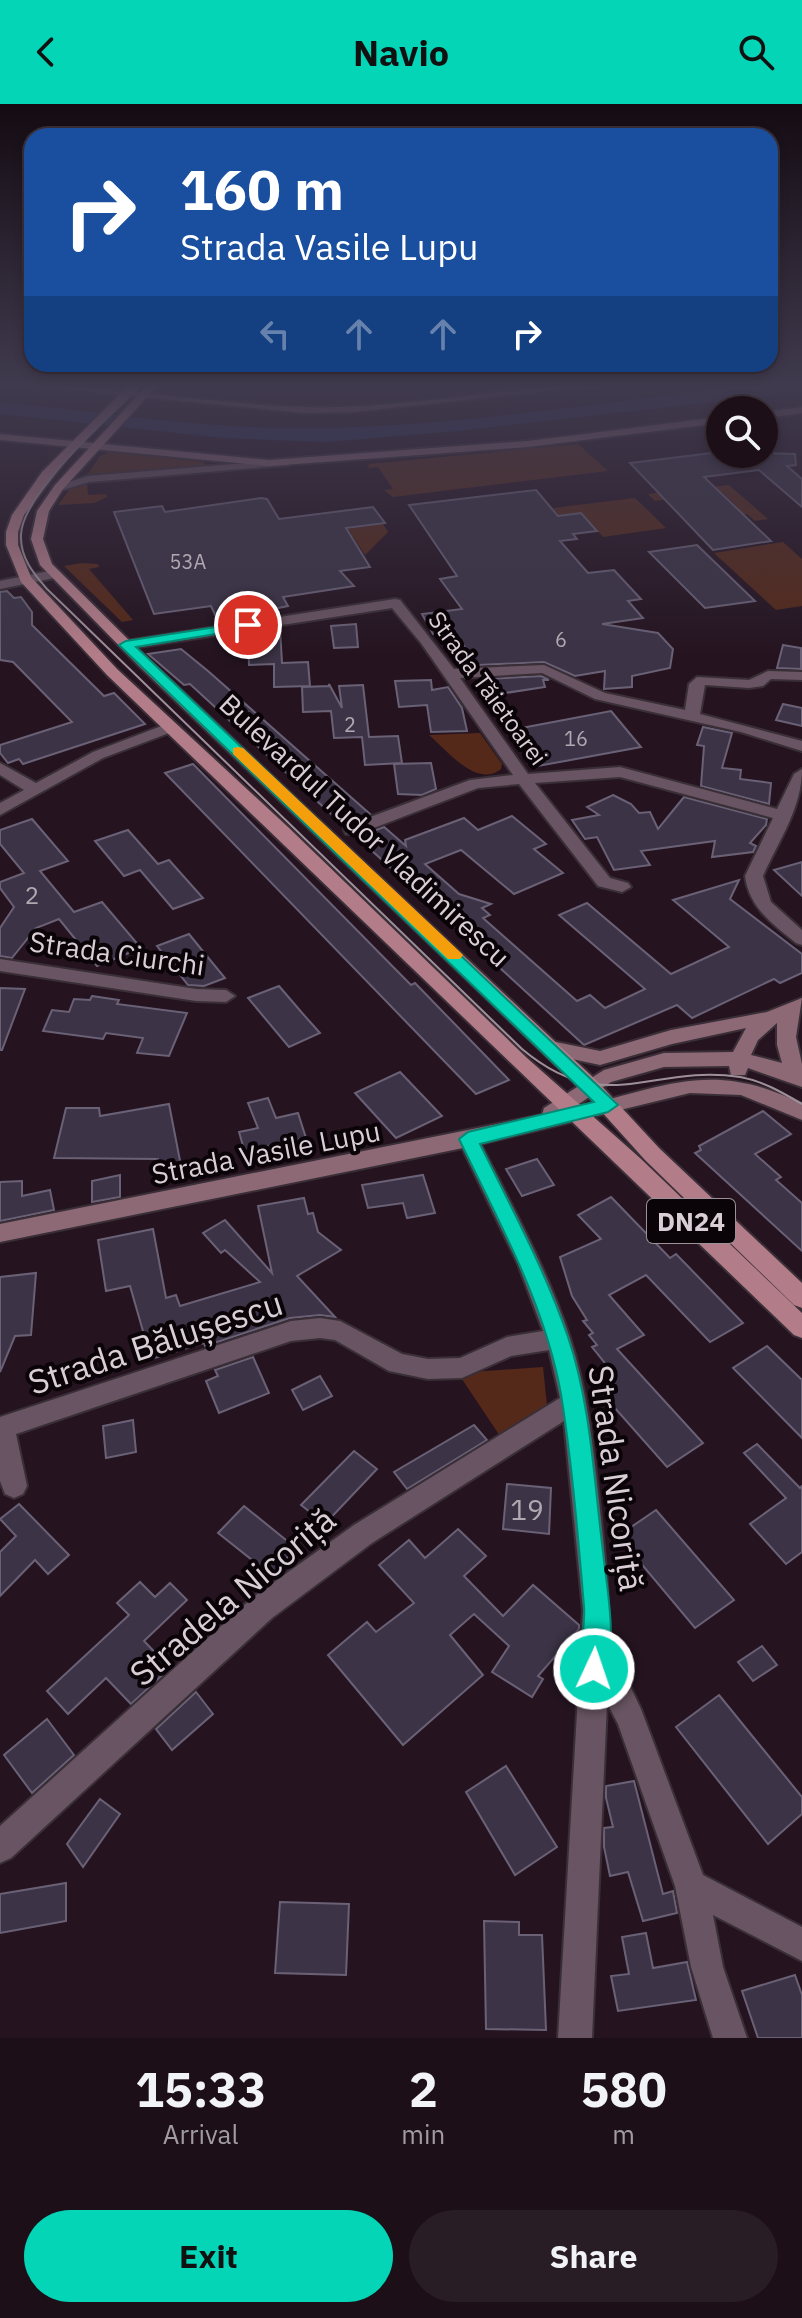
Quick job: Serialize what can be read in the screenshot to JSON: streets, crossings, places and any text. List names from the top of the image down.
{
  "streets": {
    "main road": ["Bulevardul Tudor Vladimirescu", "Strada Vasile Lupu", "DN24"],
    "street": [
      "Strada Tăietoarei",
      "Strada Ciurchi",
      "Strada Bălușescu",
      "Strada Nicoriță",
      "Stradela Nicoriță"
    ]
  },
  "crossings": [
    ["Strada Tăietoarei", "Bulevardul Tudor Vladimirescu"],
    ["Bulevardul Tudor Vladimirescu", "Strada Vasile Lupu"],
    ["Strada Vasile Lupu", "Strada Nicoriță"],
    ["Strada Bălușescu", "Strada Nicoriță"],
    ["Strada Nicoriță", "Stradela Nicoriță"]
  ],
  "house_numbers": [
    "53A",
    "6",
    "2",
    "16",
    "2",
    "19"
  ],
  "page": {
    "header": "Navio",
    "turn": ["160 m", "Strada Vasile Lupu"],
    "eta": [
      "15:33",
      "Arrival",
      "2",
      "min",
      "580",
      "m"
    ],
    "buttons": ["Exit", "Share"]
  }
}
